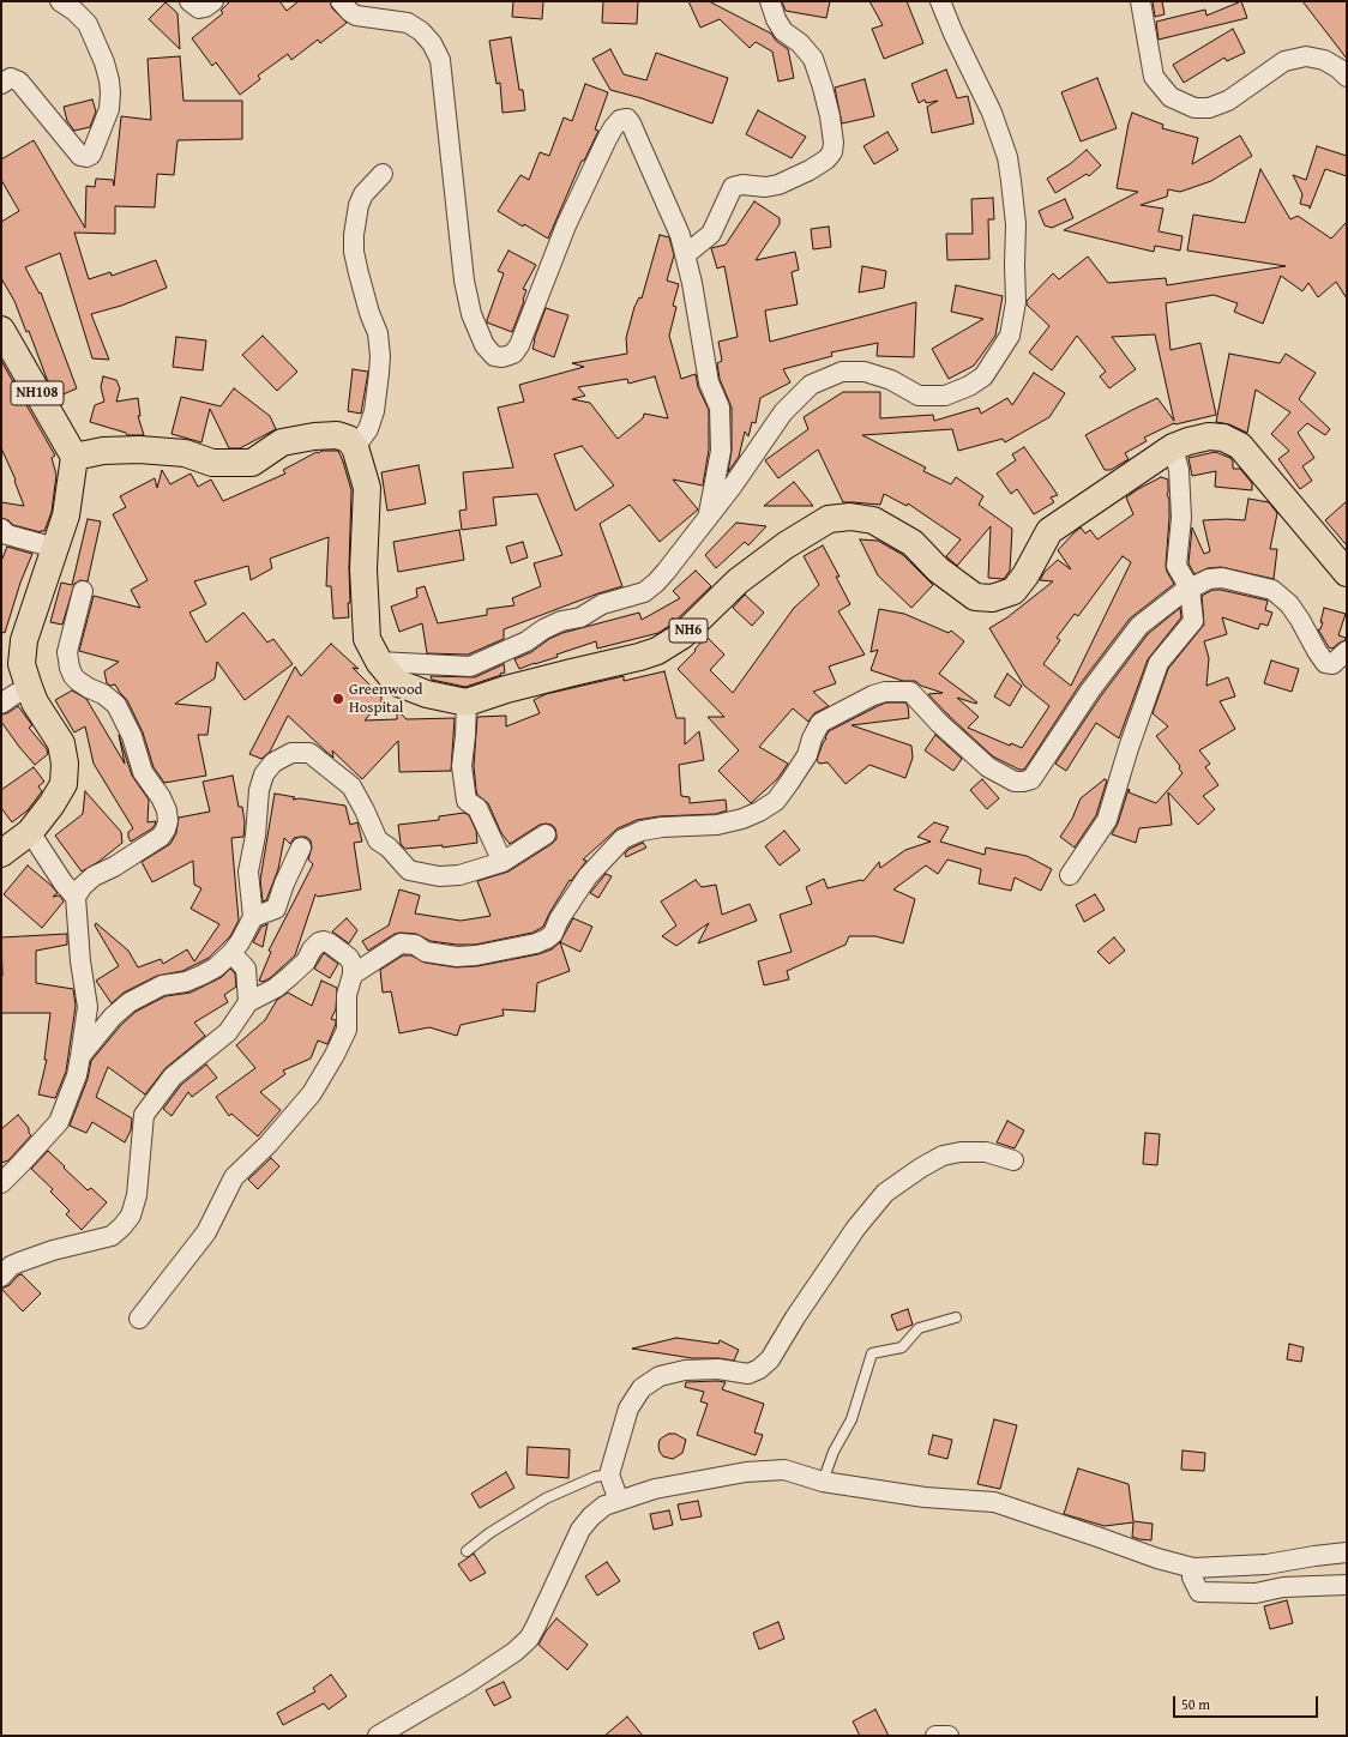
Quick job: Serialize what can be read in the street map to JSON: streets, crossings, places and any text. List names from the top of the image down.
{
  "streets": {
    "highway": ["NH108", "NH6"]
  },
  "places": ["Greenwood Hospital"],
  "scale_bar": "50 m"
}
